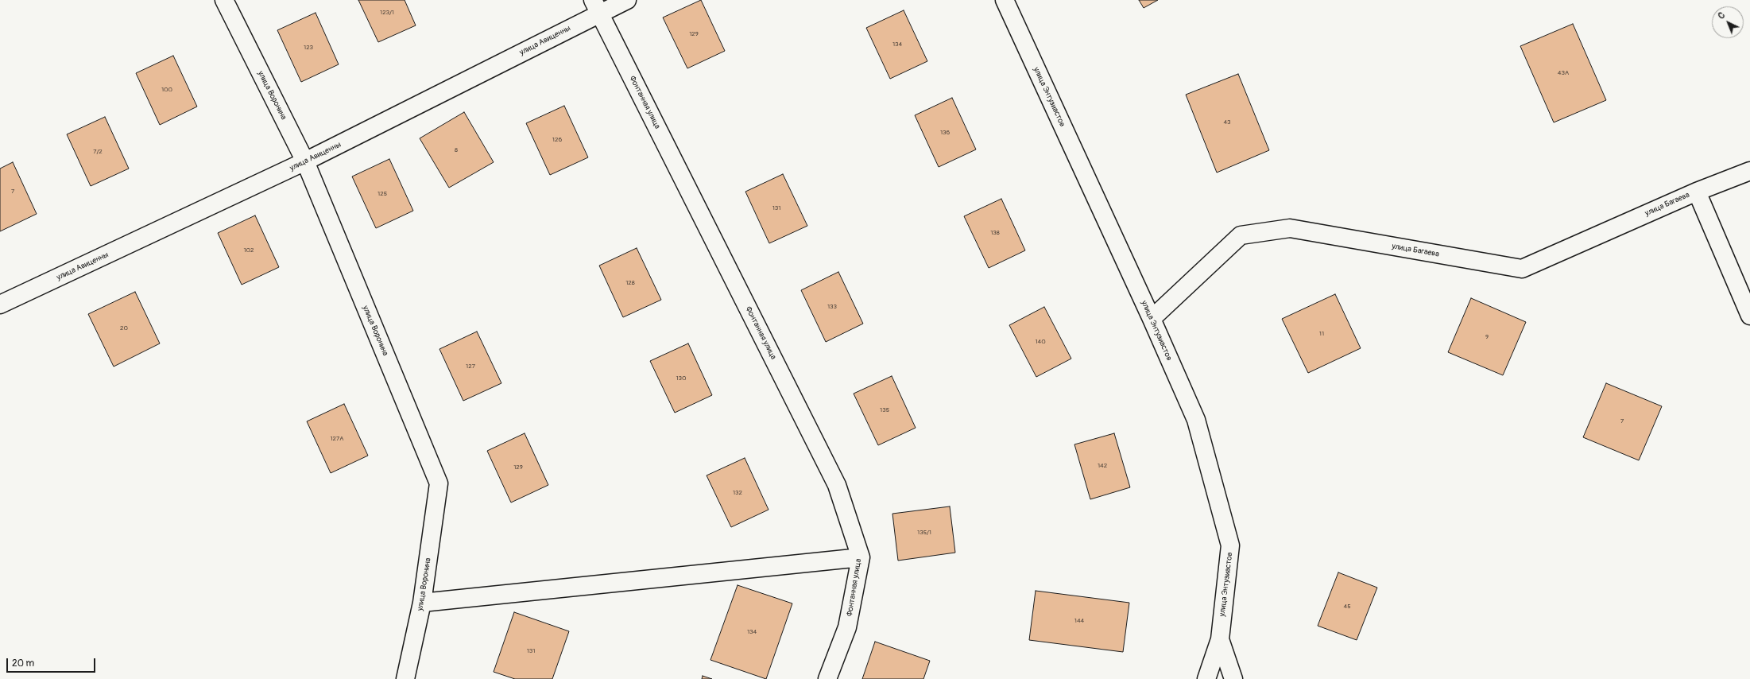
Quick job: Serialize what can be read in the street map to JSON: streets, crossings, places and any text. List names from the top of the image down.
{
  "streets": {
    "street": [
      "улица Авиценны",
      "улица Воронина",
      "улица Энтузиастов",
      "Фонтанная улица",
      "улица Багаева"
    ]
  },
  "crossings": [
    ["улица Авиценны", "улица Воронина"],
    ["улица Авиценны", "Фонтанная улица"],
    ["улица Энтузиастов", "улица Багаева"]
  ],
  "house_numbers": [
    "123/1",
    "129",
    "134",
    "123",
    "43А",
    "100",
    "43",
    "136",
    "126",
    "8",
    "7/2",
    "7",
    "125",
    "131",
    "138",
    "102",
    "128",
    "133",
    "20",
    "11",
    "9",
    "140",
    "127",
    "130",
    "135",
    "7",
    "127А",
    "142",
    "129",
    "132",
    "135/1",
    "45",
    "144",
    "134",
    "131"
  ],
  "scale_bar": "20 m",
  "north": "top left"
}
